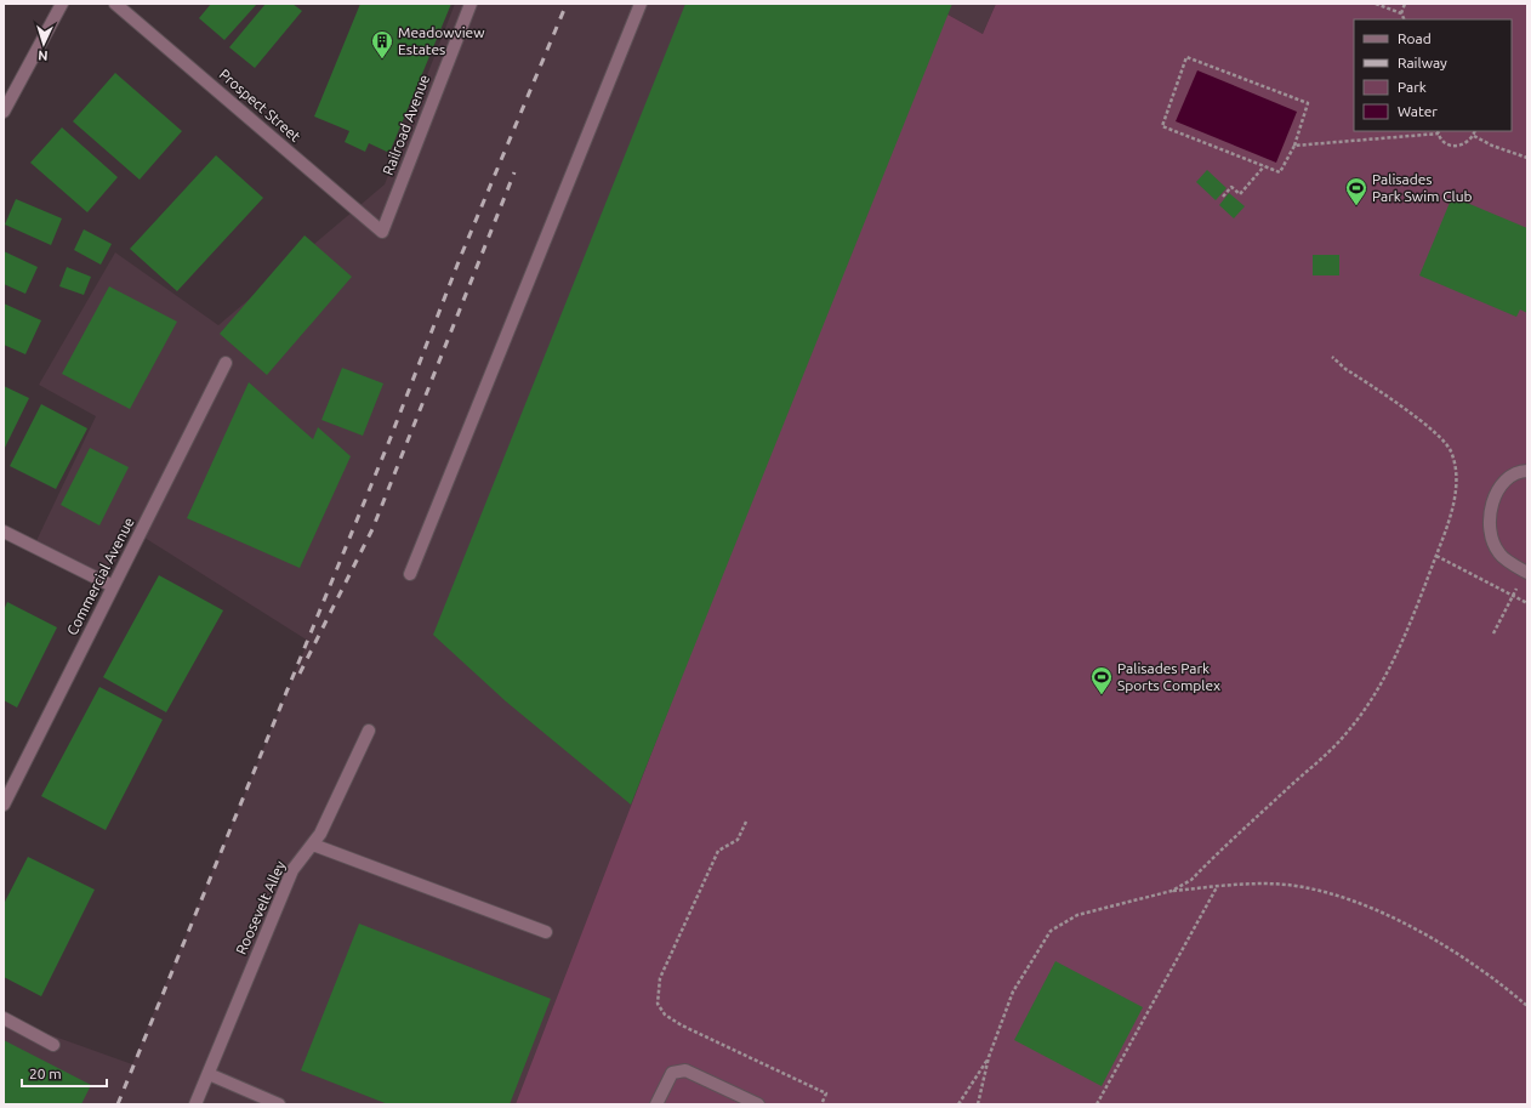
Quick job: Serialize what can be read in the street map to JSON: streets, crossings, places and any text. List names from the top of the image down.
{
  "streets": {
    "street": [
      "Prospect Street",
      "Railroad Avenue",
      "Commercial Avenue",
      "Roosevelt Alley"
    ]
  },
  "crossings": [
    ["Prospect Street", "Railroad Avenue"]
  ],
  "places": {
    "building": ["Meadowview Estates"],
    "sports": ["Palisades Park Swim Club", "Palisades Park Sports Complex"]
  },
  "legend": [
    "Road",
    "Railway",
    "Park",
    "Water"
  ],
  "scale_bar": "20 m",
  "north": "bottom"
}
